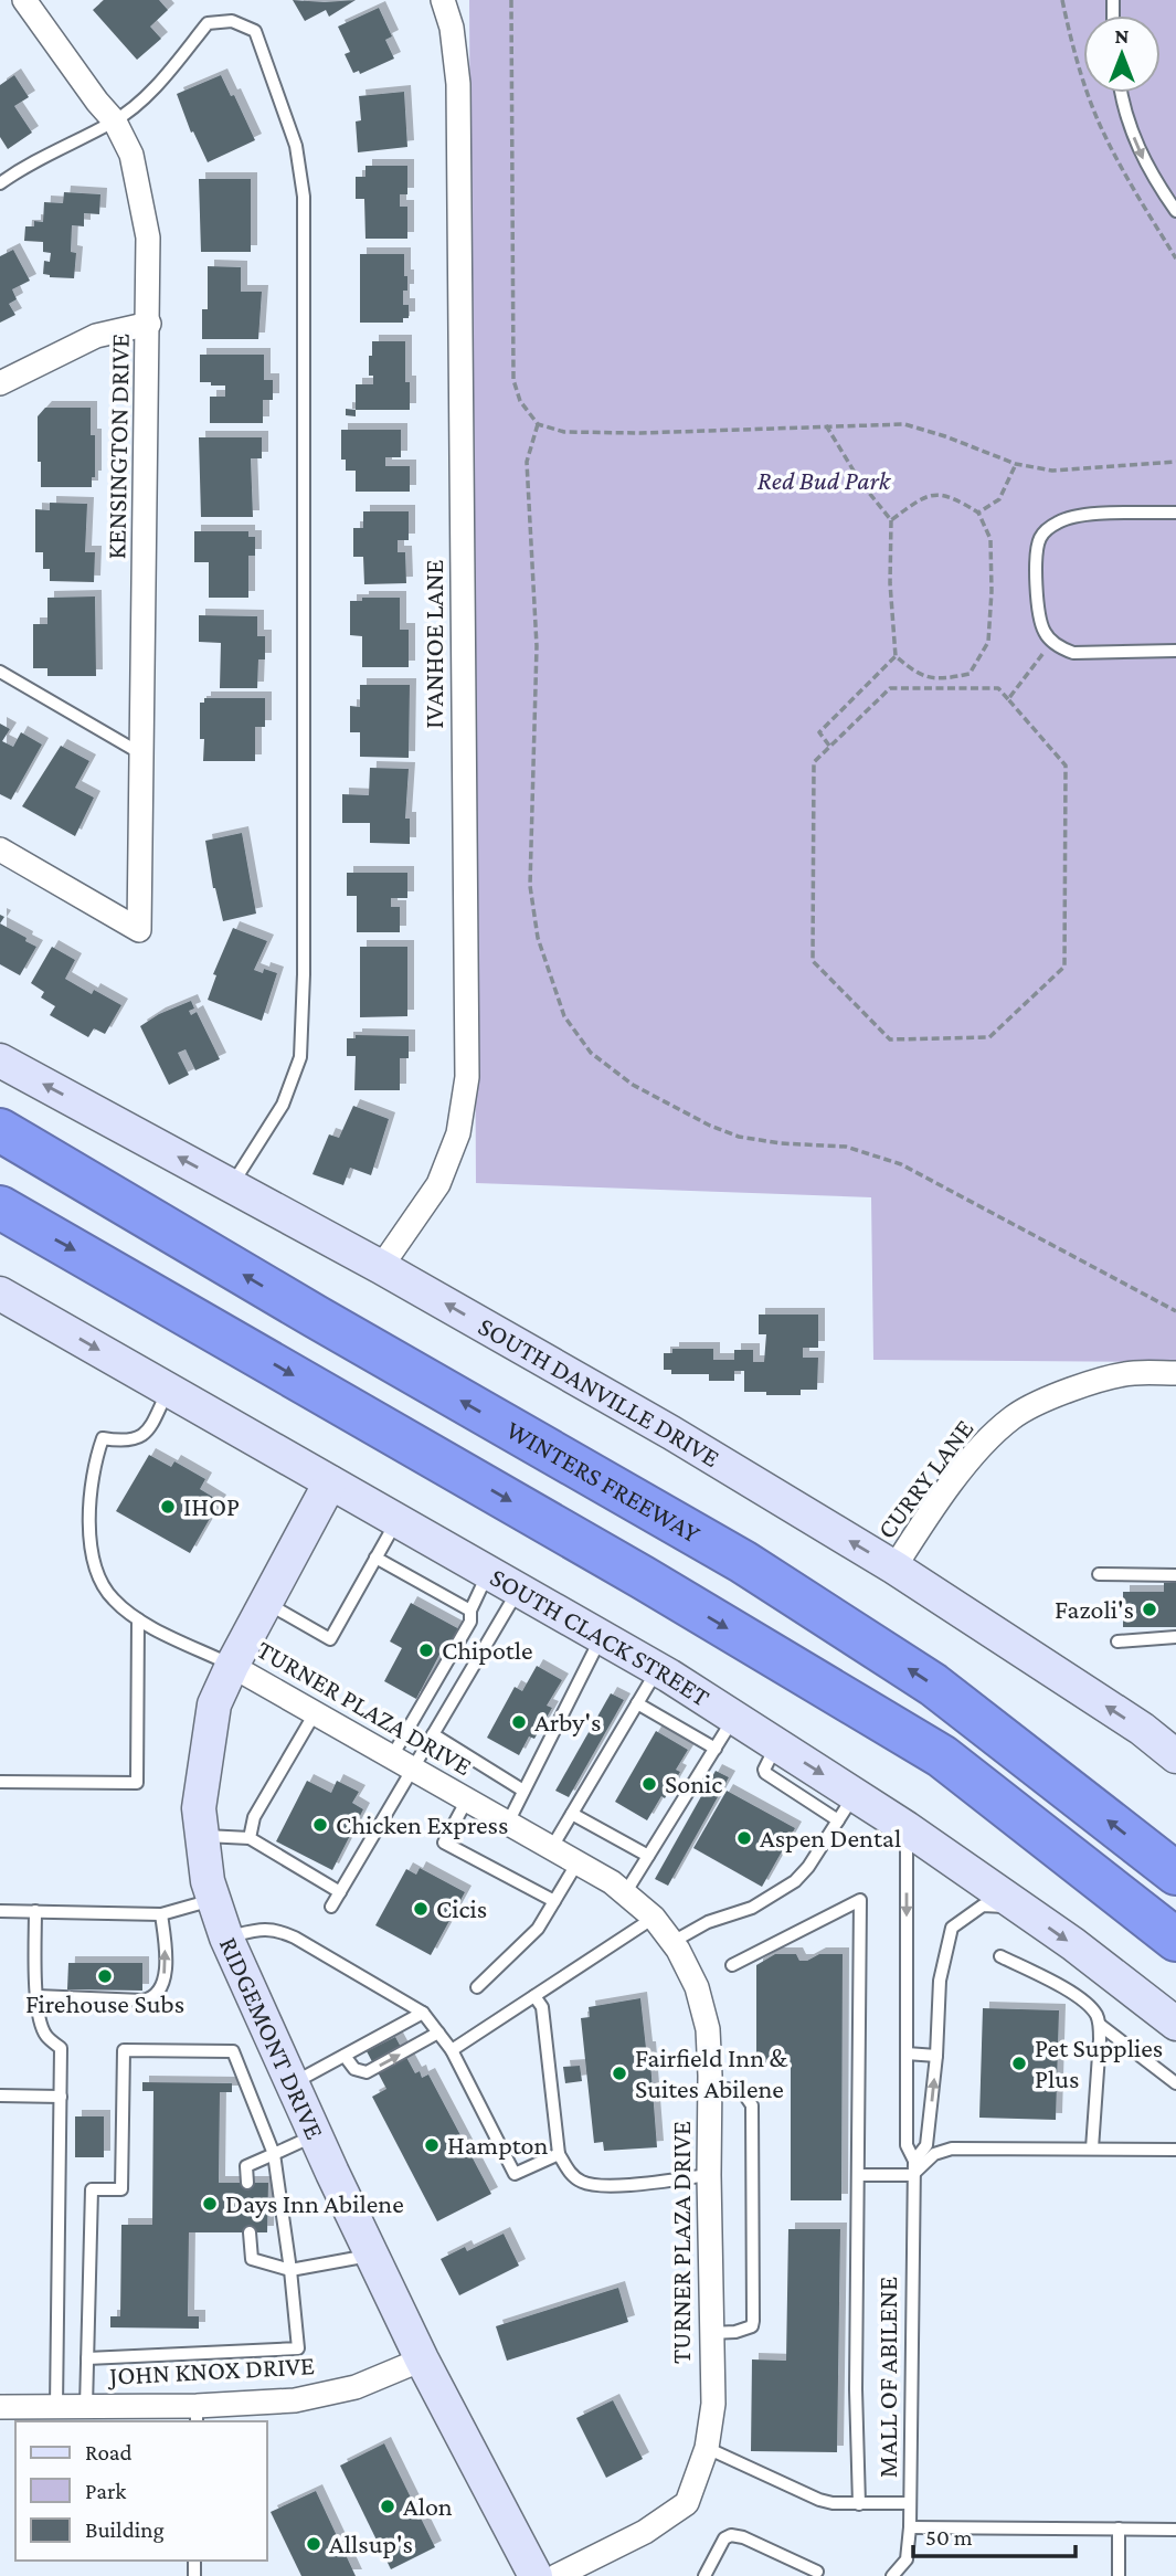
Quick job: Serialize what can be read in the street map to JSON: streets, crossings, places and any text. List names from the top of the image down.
{
  "streets": {
    "highway": ["WINTERS FREEWAY"],
    "main road": ["SOUTH DANVILLE DRIVE", "SOUTH CLACK STREET", "RIDGEMONT DRIVE"],
    "street": [
      "KENSINGTON DRIVE",
      "IVANHOE LANE",
      "CURRY LANE",
      "TURNER PLAZA DRIVE",
      "JOHN KNOX DRIVE"
    ],
    "lane": ["MALL OF ABILENE"]
  },
  "crossings": [
    ["IVANHOE LANE", "SOUTH DANVILLE DRIVE"],
    ["SOUTH DANVILLE DRIVE", "CURRY LANE"],
    ["SOUTH CLACK STREET", "RIDGEMONT DRIVE"],
    ["SOUTH CLACK STREET", "MALL OF ABILENE"],
    ["TURNER PLAZA DRIVE", "RIDGEMONT DRIVE"],
    ["RIDGEMONT DRIVE", "JOHN KNOX DRIVE"]
  ],
  "one_way": ["SOUTH DANVILLE DRIVE"],
  "parks": ["Red Bud Park"],
  "places": [
    "IHOP",
    "Fazoli's",
    "Chipotle",
    "Arby's",
    "Sonic",
    "Chicken Express",
    "Aspen Dental",
    "Cicis",
    "Firehouse Subs",
    "Pet Supplies Plus",
    "Fairfield Inn & Suites Abilene",
    "Hampton",
    "Days Inn Abilene",
    "Alon",
    "Allsup's"
  ],
  "legend": ["Road", "Park", "Building"],
  "scale_bar": "50 m",
  "north": "top"
}
